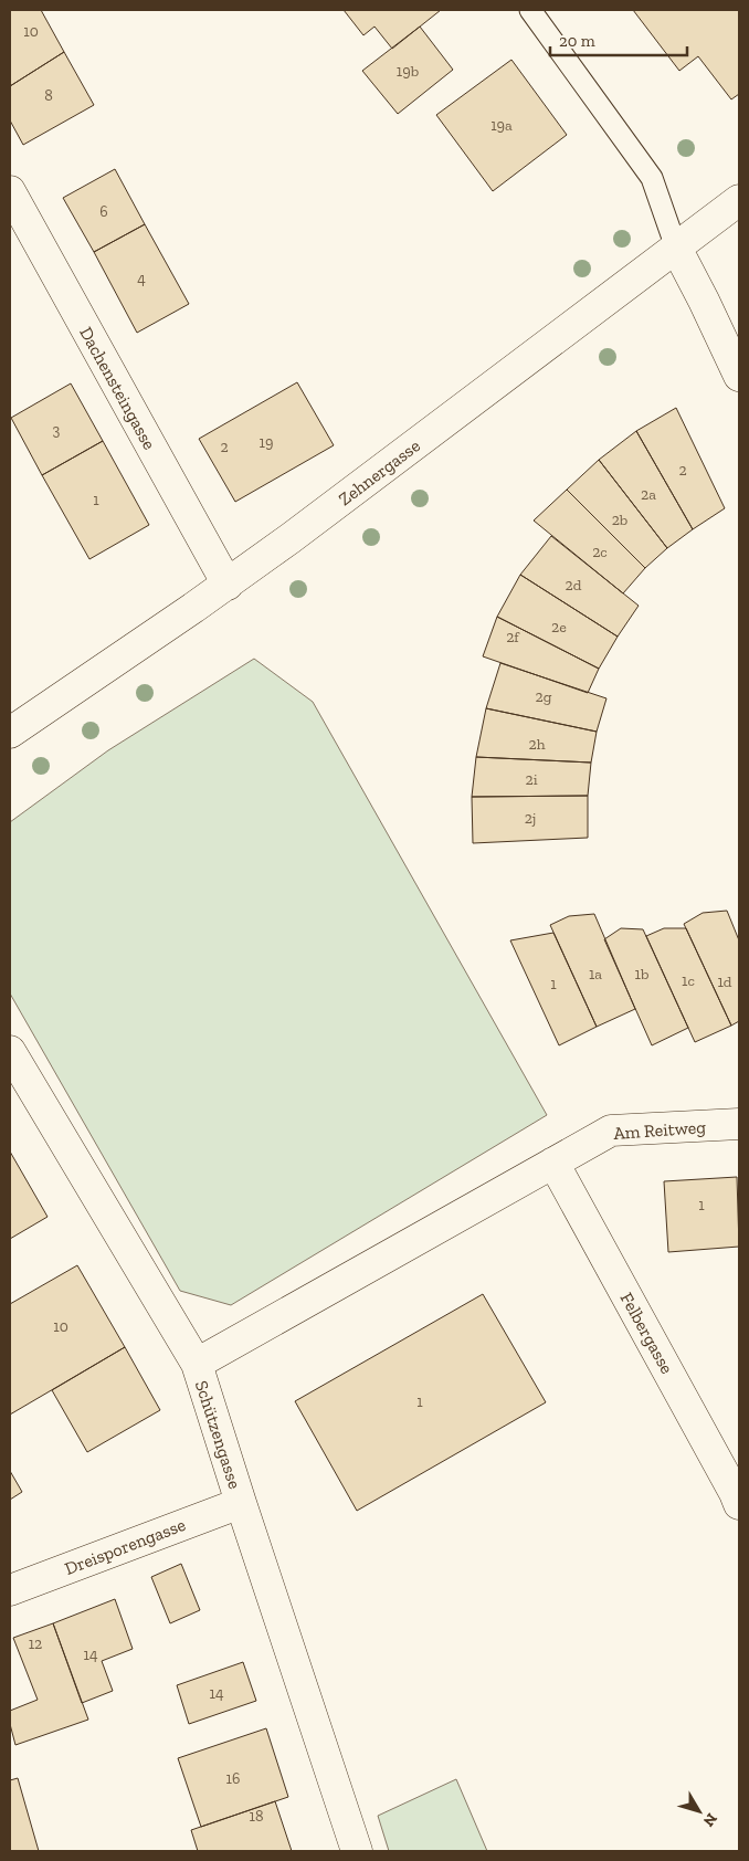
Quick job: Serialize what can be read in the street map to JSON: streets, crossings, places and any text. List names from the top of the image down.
{
  "streets": {
    "street": [
      "Dachensteingasse",
      "Zehnergasse",
      "Am Reitweg",
      "Felbergasse",
      "Schützengasse",
      "Dreisporengasse"
    ]
  },
  "crossings": [
    ["Dachensteingasse", "Zehnergasse"],
    ["Am Reitweg", "Felbergasse"],
    ["Am Reitweg", "Schützengasse"],
    ["Schützengasse", "Dreisporengasse"]
  ],
  "house_numbers": [
    "10",
    "19b",
    "8",
    "19a",
    "6",
    "4",
    "3",
    "19",
    "2",
    "2",
    "2a",
    "1",
    "2b",
    "2c",
    "2d",
    "2e",
    "2f",
    "2g",
    "2h",
    "2i",
    "2j",
    "1a",
    "1b",
    "1c",
    "1d",
    "1",
    "1",
    "10",
    "1",
    "12",
    "14",
    "14",
    "16",
    "18"
  ],
  "scale_bar": "20 m",
  "north": "bottom right"
}
